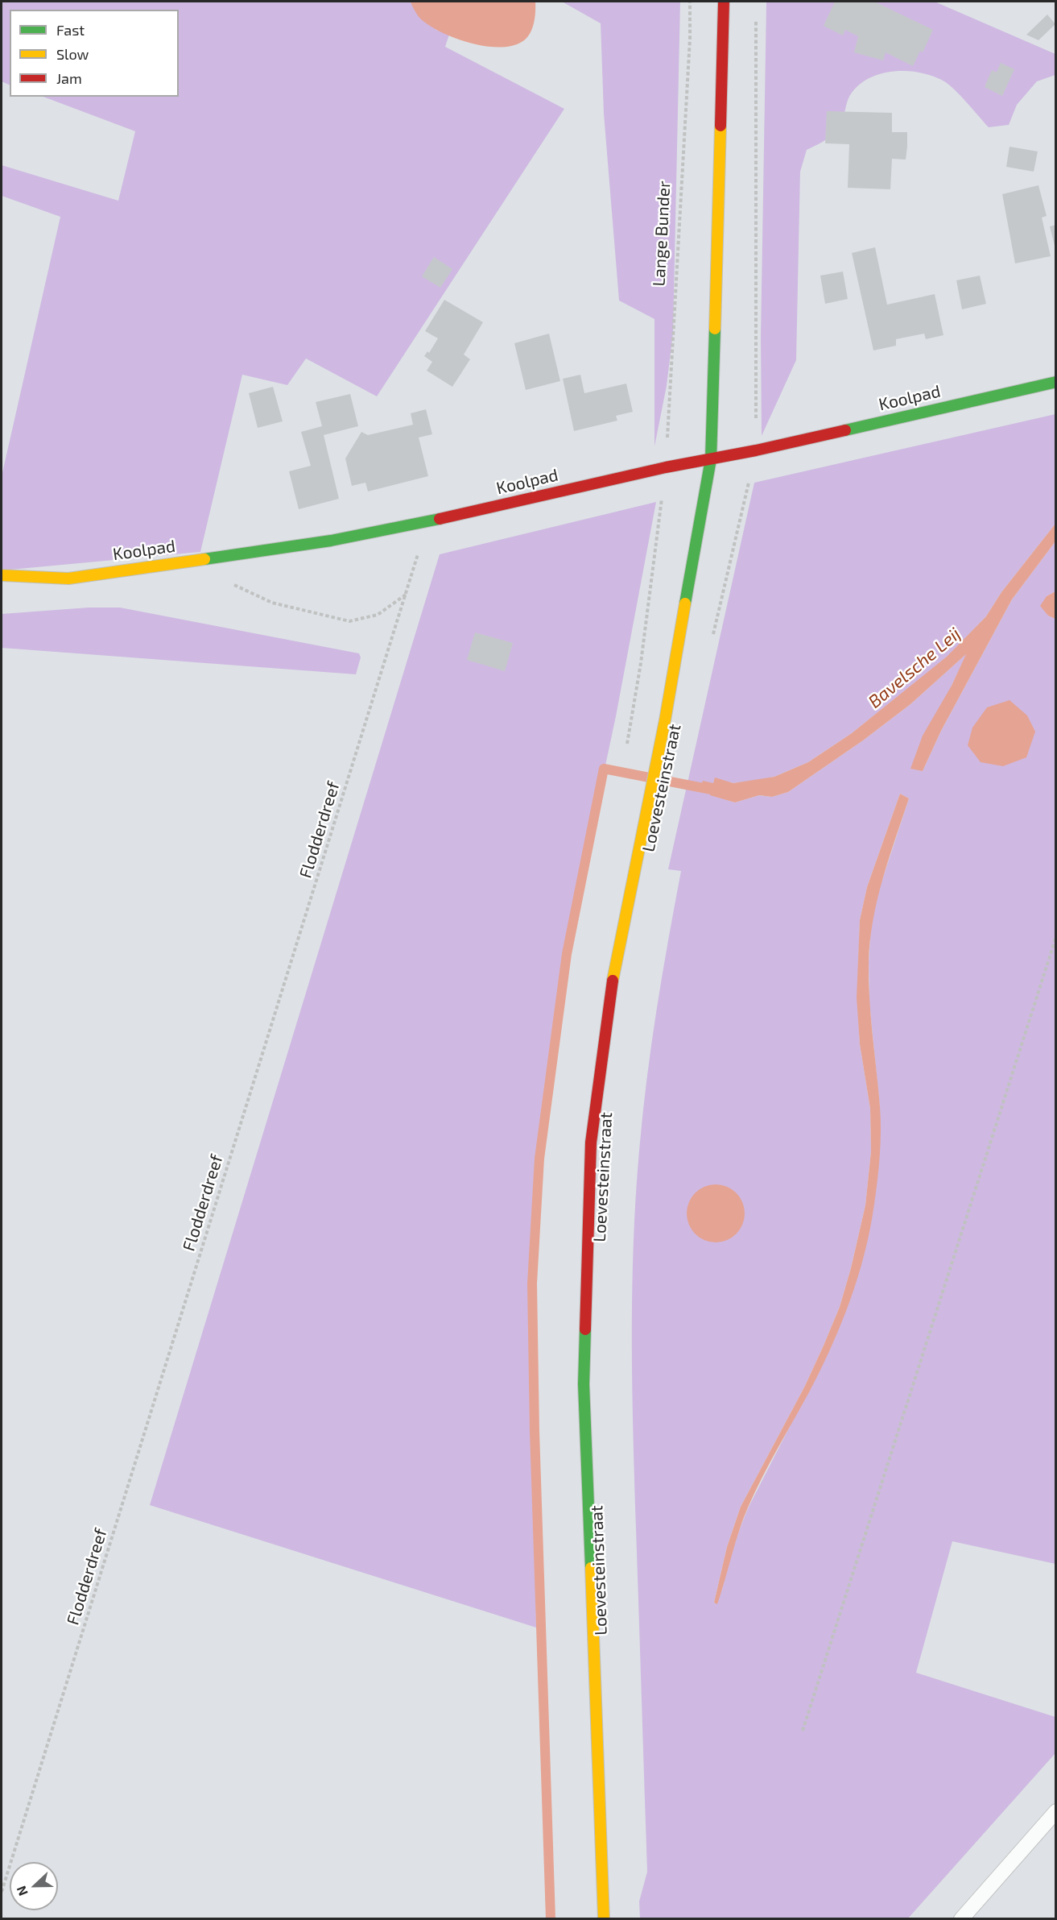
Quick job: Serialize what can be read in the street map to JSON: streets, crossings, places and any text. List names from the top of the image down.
{
  "streets": {
    "street": ["Koolpad", "Loevesteinstraat"],
    "path": ["Lange Bunder", "Flodderdreef"]
  },
  "crossings": [
    ["Lange Bunder", "Koolpad"],
    ["Koolpad", "Loevesteinstraat"],
    ["Koolpad", "Flodderdreef"]
  ],
  "water": ["Bavelsche Leij"],
  "legend": ["Fast", "Slow", "Jam"],
  "north": "left"
}
